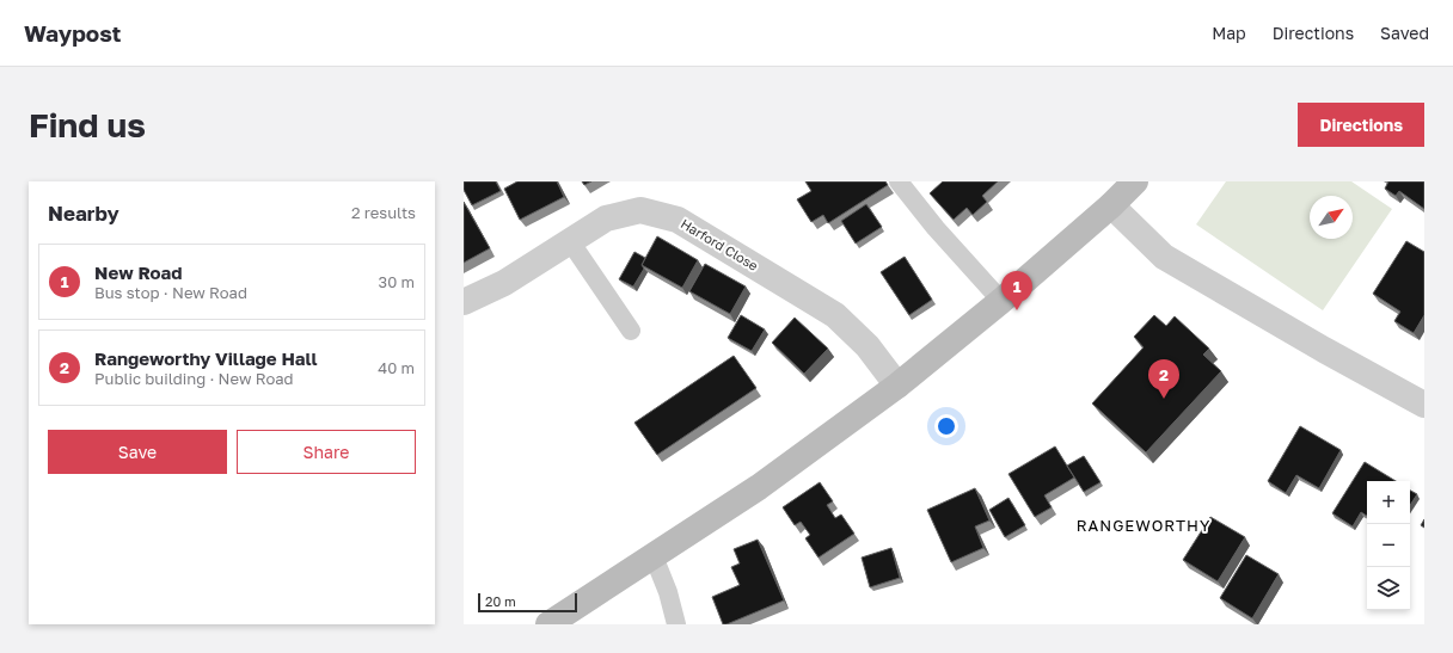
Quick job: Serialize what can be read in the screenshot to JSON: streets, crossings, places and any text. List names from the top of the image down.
{
  "streets": {
    "street": ["Harford Close"]
  },
  "districts": ["RANGEWORTHY"],
  "scale_bar": "20 m",
  "north": "top right",
  "page": {
    "header": "Waypost",
    "nav": ["Map", "Directions", "Saved"],
    "buttons": [
      "Directions",
      ["Save", "Share"]
    ],
    "title": "Find us",
    "heading": ["Nearby", "2 results"],
    "list": [
      {
        "mark": "1",
        "name": "New Road",
        "note": "Bus stop · New Road",
        "value": "30 m"
      },
      {
        "mark": "2",
        "name": "Rangeworthy Village Hall",
        "note": "Public building · New Road",
        "value": "40 m"
      }
    ],
    "pins": ["1", "2"],
    "map_buttons": ["+", "−"],
    "scale": "20 m"
  }
}
